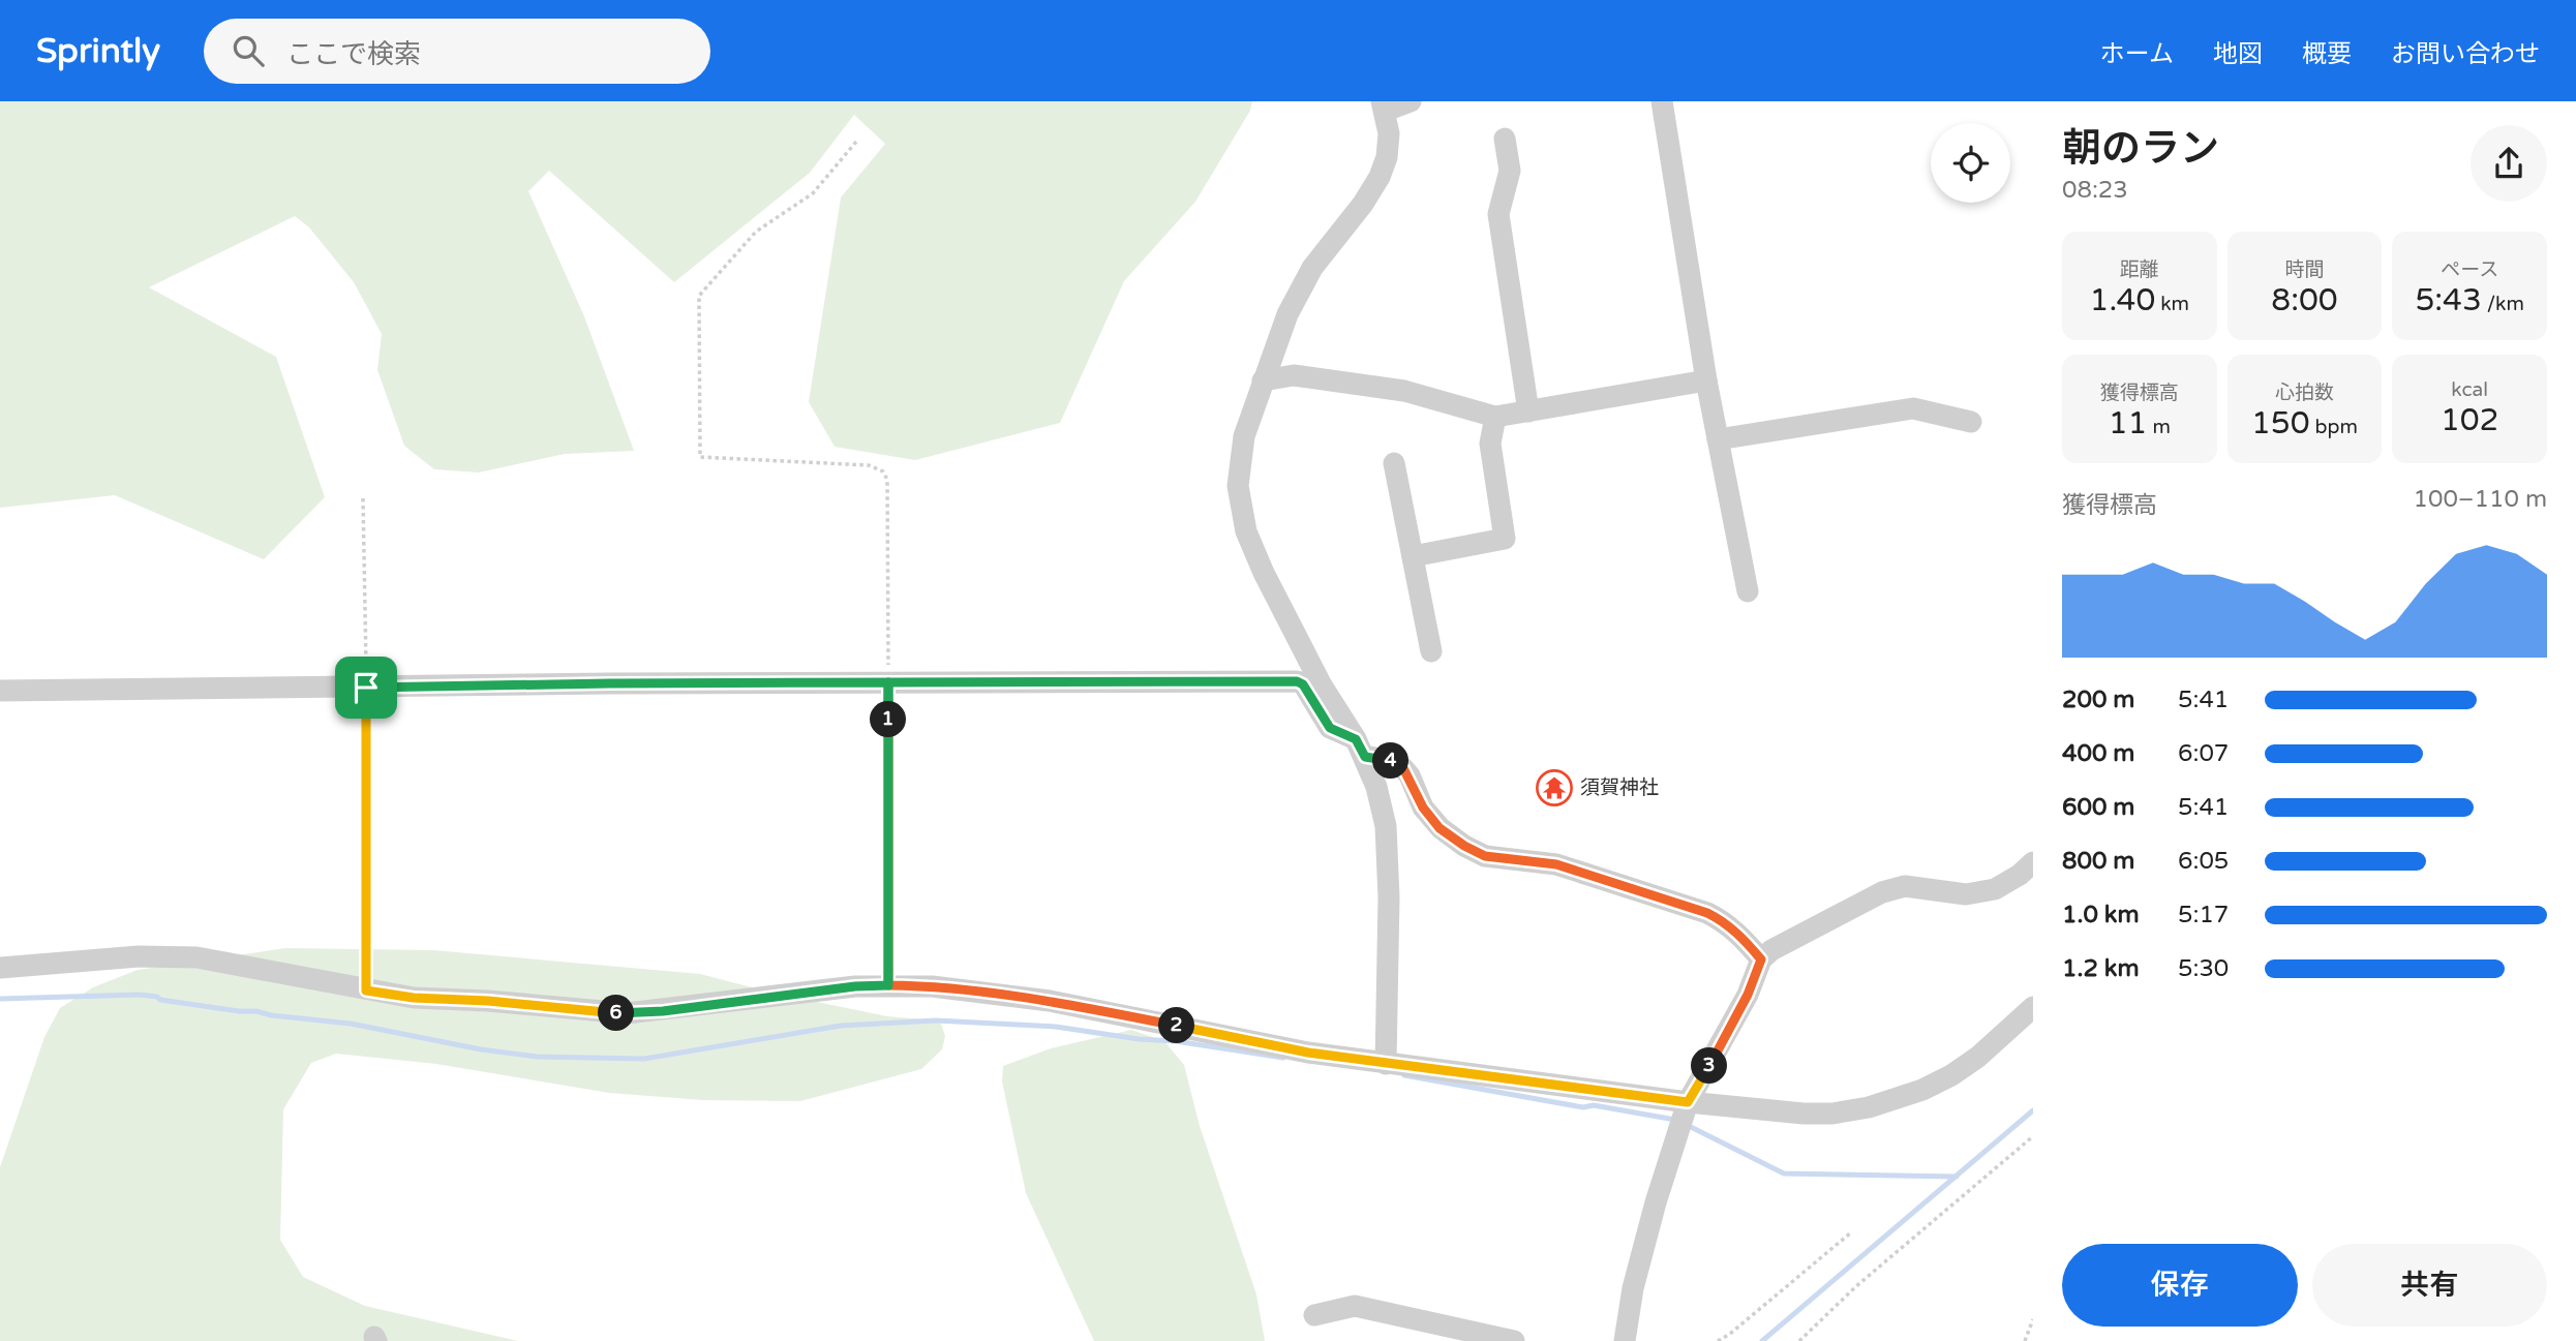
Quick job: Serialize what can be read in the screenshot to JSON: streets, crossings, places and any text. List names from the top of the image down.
{
  "places": {
    "temple": ["須賀神社"]
  },
  "page": {
    "header": "Sprintly",
    "search": "ここで検索",
    "nav": [
      "ホーム",
      "地図",
      "概要",
      "お問い合わせ"
    ],
    "heading": ["朝のラン", "08:23"],
    "stats": [
      ["距離", "1.40 km"],
      ["時間", "8:00"],
      ["ペース", "5:43 /km"],
      ["獲得標高", "11 m"],
      ["心拍数", "150 bpm"],
      ["kcal", "102"]
    ],
    "chart": ["獲得標高", "100–110 m"],
    "list": [
      {
        "name": "200 m",
        "note": "5:41"
      },
      {
        "name": "400 m",
        "note": "6:07"
      },
      {
        "name": "600 m",
        "note": "5:41"
      },
      {
        "name": "800 m",
        "note": "6:05"
      },
      {
        "name": "1.0 km",
        "note": "5:17"
      },
      {
        "name": "1.2 km",
        "note": "5:30"
      }
    ],
    "pins": [
      "1",
      "4",
      "6",
      "2",
      "3"
    ],
    "buttons": ["保存", "共有"]
  }
}
